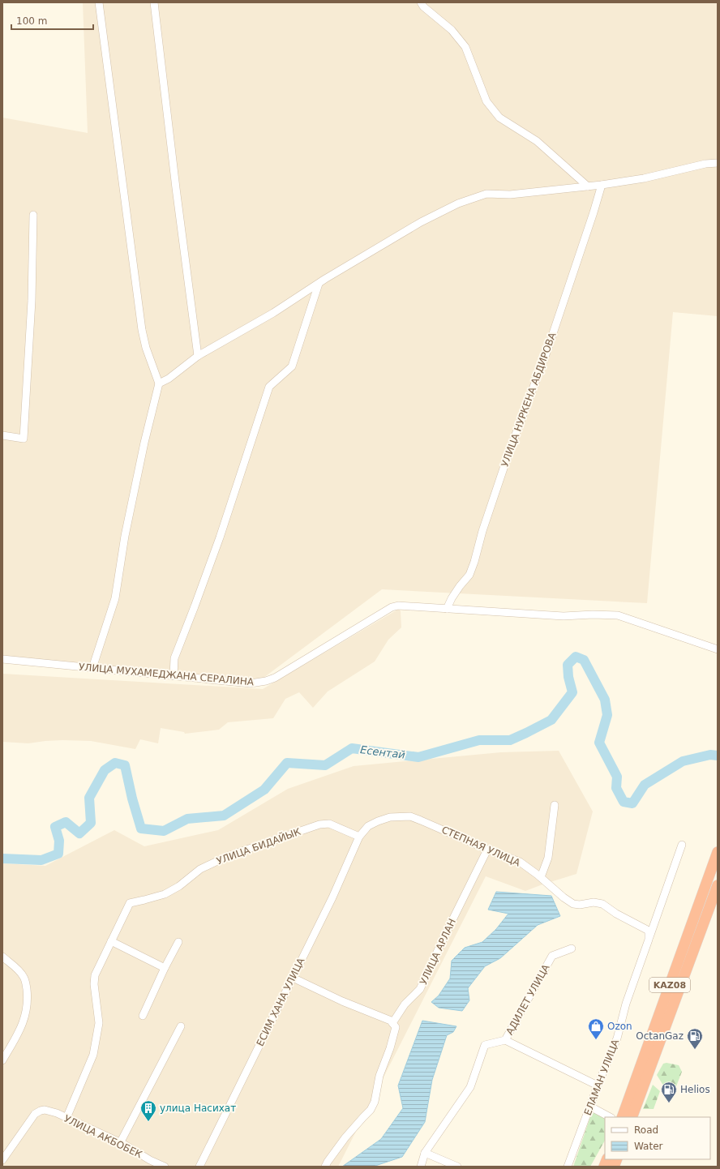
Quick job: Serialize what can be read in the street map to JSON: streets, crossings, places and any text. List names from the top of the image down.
{
  "streets": {
    "highway": ["KAZ08"],
    "street": [
      "УЛИЦА НУРКЕНА АБДИРОВА",
      "УЛИЦА МУХАМЕДЖАНА СЕРАЛИНА",
      "УЛИЦА БИДАЙЫК",
      "СТЕПНАЯ УЛИЦА",
      "УЛИЦА АРЛАН",
      "АДИЛЕТ УЛИЦА",
      "ЕСИМ ХАНА УЛИЦА",
      "ЕЛАМАН УЛИЦА",
      "УЛИЦА АКБОБЕК"
    ]
  },
  "crossings": [
    ["УЛИЦА НУРКЕНА АБДИРОВА", "УЛИЦА МУХАМЕДЖАНА СЕРАЛИНА"],
    ["УЛИЦА БИДАЙЫК", "СТЕПНАЯ УЛИЦА"],
    ["УЛИЦА БИДАЙЫК", "ЕСИМ ХАНА УЛИЦА"],
    ["УЛИЦА БИДАЙЫК", "УЛИЦА АКБОБЕК"],
    ["СТЕПНАЯ УЛИЦА", "УЛИЦА АРЛАН"],
    ["СТЕПНАЯ УЛИЦА", "ЕСИМ ХАНА УЛИЦА"],
    ["СТЕПНАЯ УЛИЦА", "ЕЛАМАН УЛИЦА"]
  ],
  "water": ["Есентай"],
  "places": {
    "shop": ["Ozon"],
    "fuel station": ["OctanGaz", "Helios"],
    "building": ["улица Насихат"]
  },
  "legend": ["Road", "Water"],
  "scale_bar": "100 m"
}
